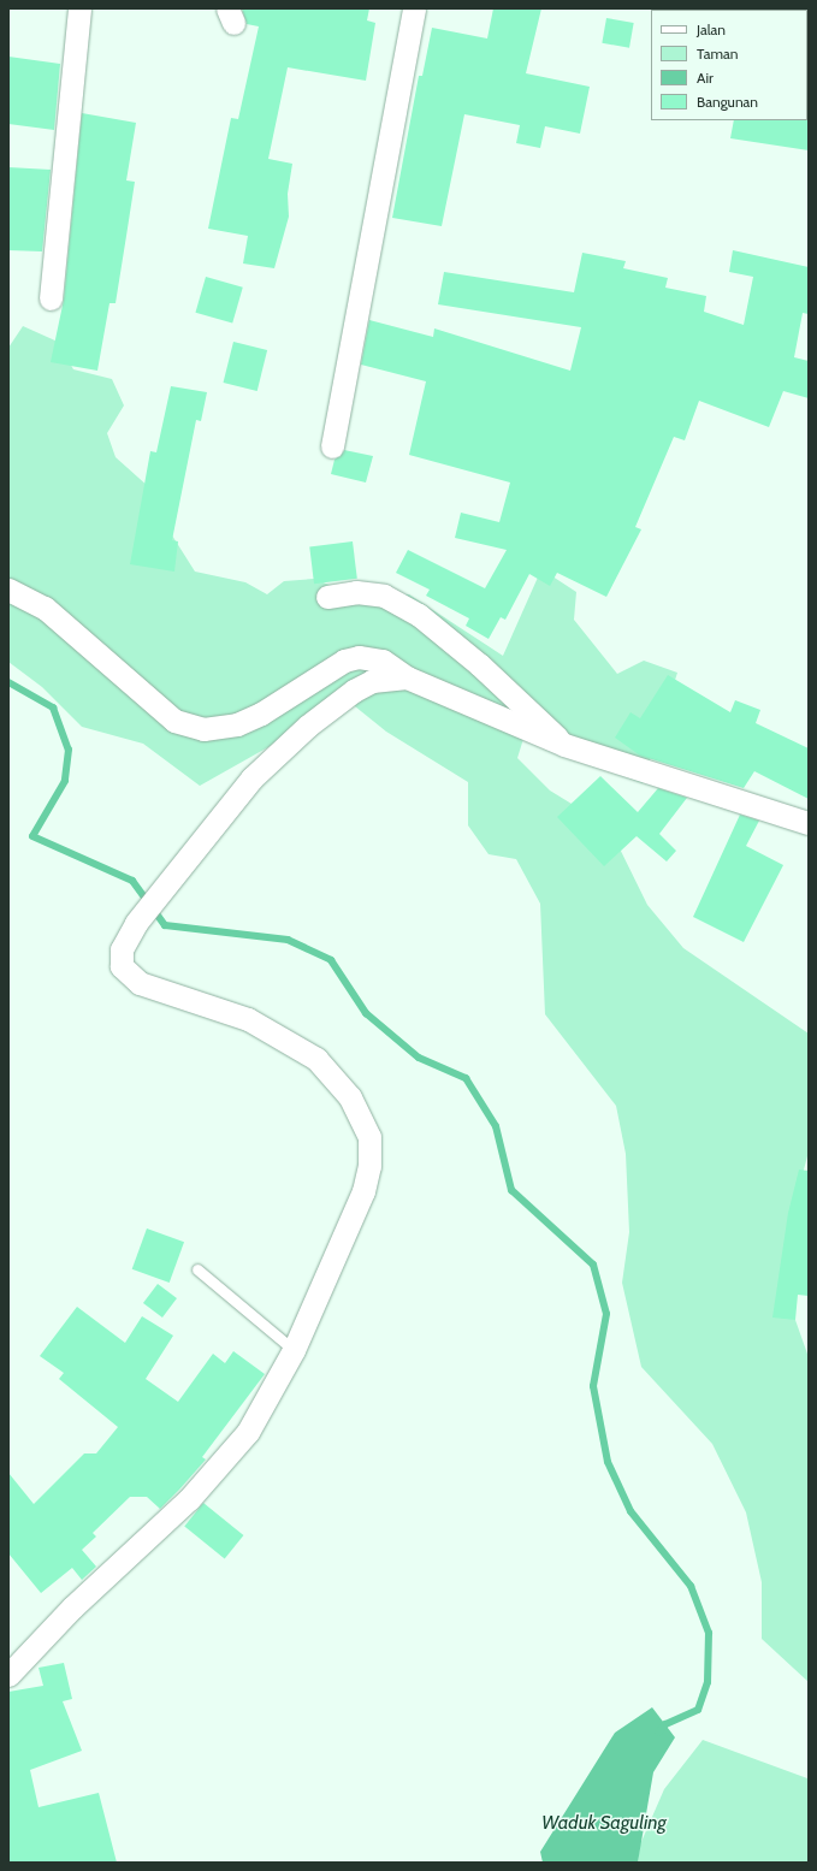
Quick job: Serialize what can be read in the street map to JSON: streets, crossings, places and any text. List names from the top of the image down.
{
  "water": ["Waduk Saguling"],
  "legend": [
    "Jalan",
    "Taman",
    "Air",
    "Bangunan"
  ]
}
